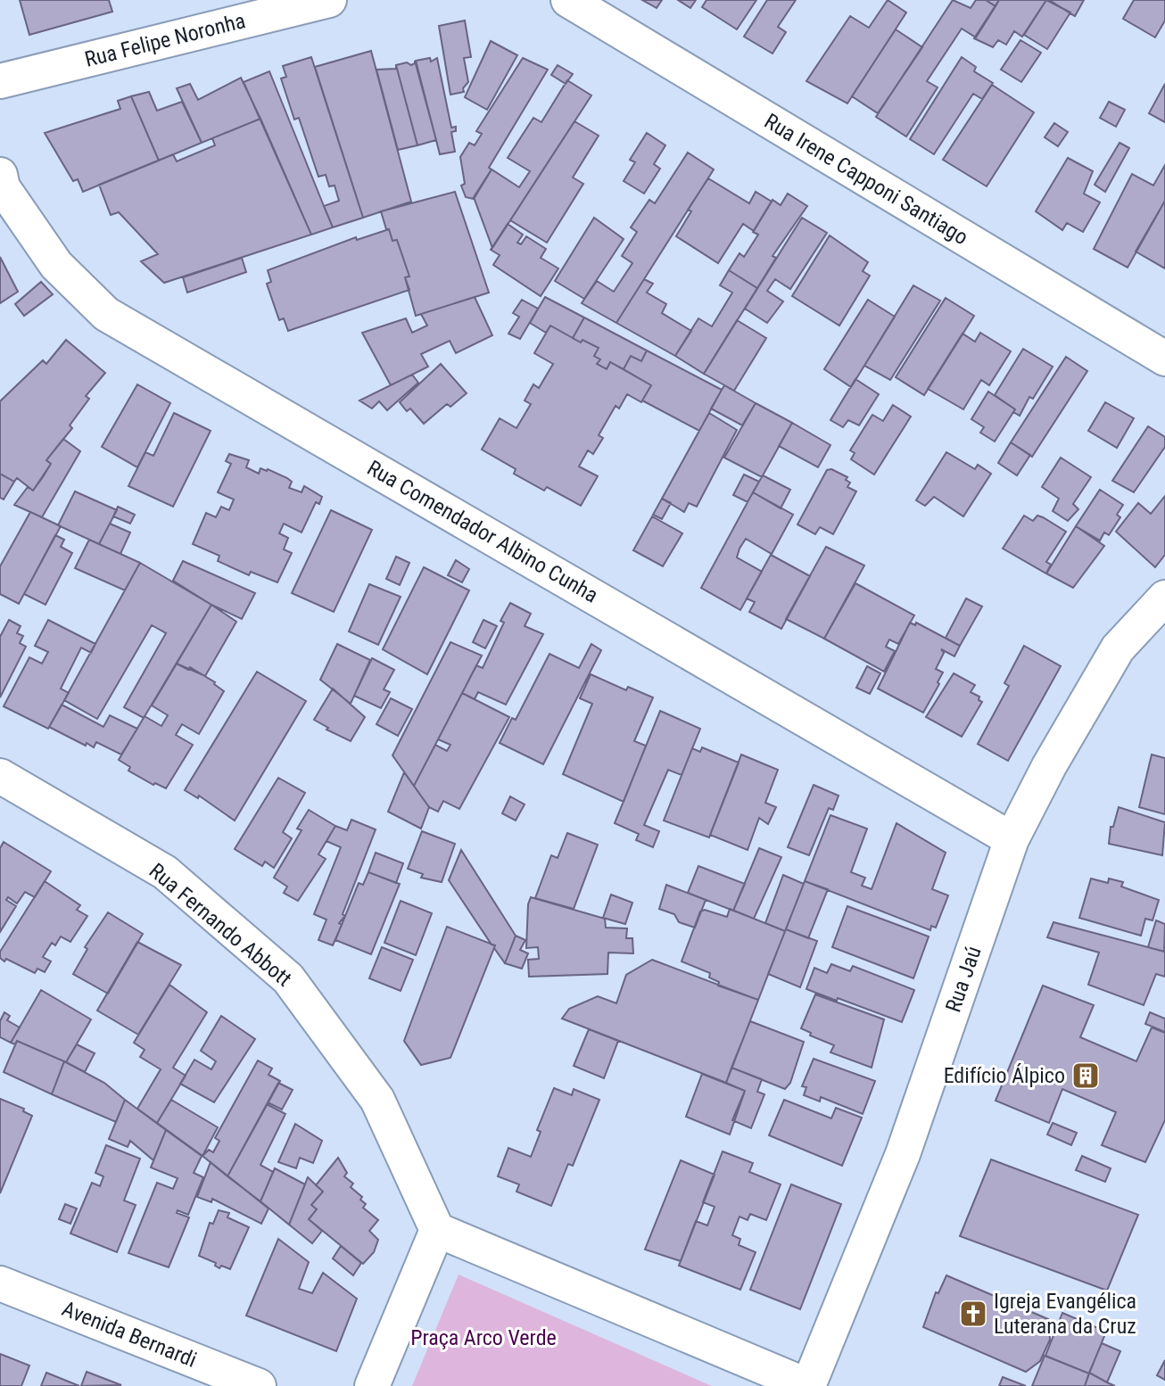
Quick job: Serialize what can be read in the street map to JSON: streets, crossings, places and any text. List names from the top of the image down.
{
  "streets": {
    "street": [
      "Rua Felipe Noronha",
      "Rua Irene Capponi Santiago",
      "Rua Comendador Albino Cunha",
      "Rua Fernando Abbott",
      "Rua Jaú",
      "Avenida Bernardi"
    ]
  },
  "crossings": [
    ["Rua Comendador Albino Cunha", "Rua Jaú"]
  ],
  "parks": ["Praça Arco Verde"],
  "places": {
    "building": ["Edifício Álpico"],
    "church": ["Igreja Evangélica Luterana da Cruz"]
  }
}
